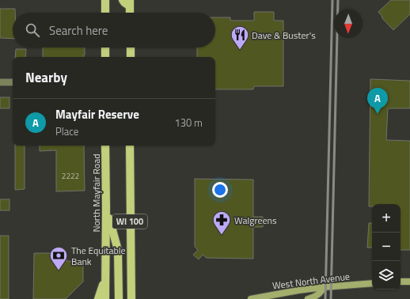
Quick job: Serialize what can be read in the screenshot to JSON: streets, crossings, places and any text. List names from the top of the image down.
{
  "streets": {
    "main road": ["North Mayfair Road", "WI 100", "West North Avenue"]
  },
  "places": {
    "restaurant": ["Dave & Buster's"],
    "pharmacy": ["Walgreens"],
    "bank": ["The Equitable Bank"]
  },
  "house_numbers": ["2222"],
  "north": "bottom",
  "page": {
    "search": "Search here",
    "heading": "Nearby",
    "pins": "A",
    "list": [
      {
        "mark": "A",
        "name": "Mayfair Reserve",
        "note": "Place",
        "value": "130 m"
      }
    ],
    "map_buttons": ["+", "−"]
  }
}
